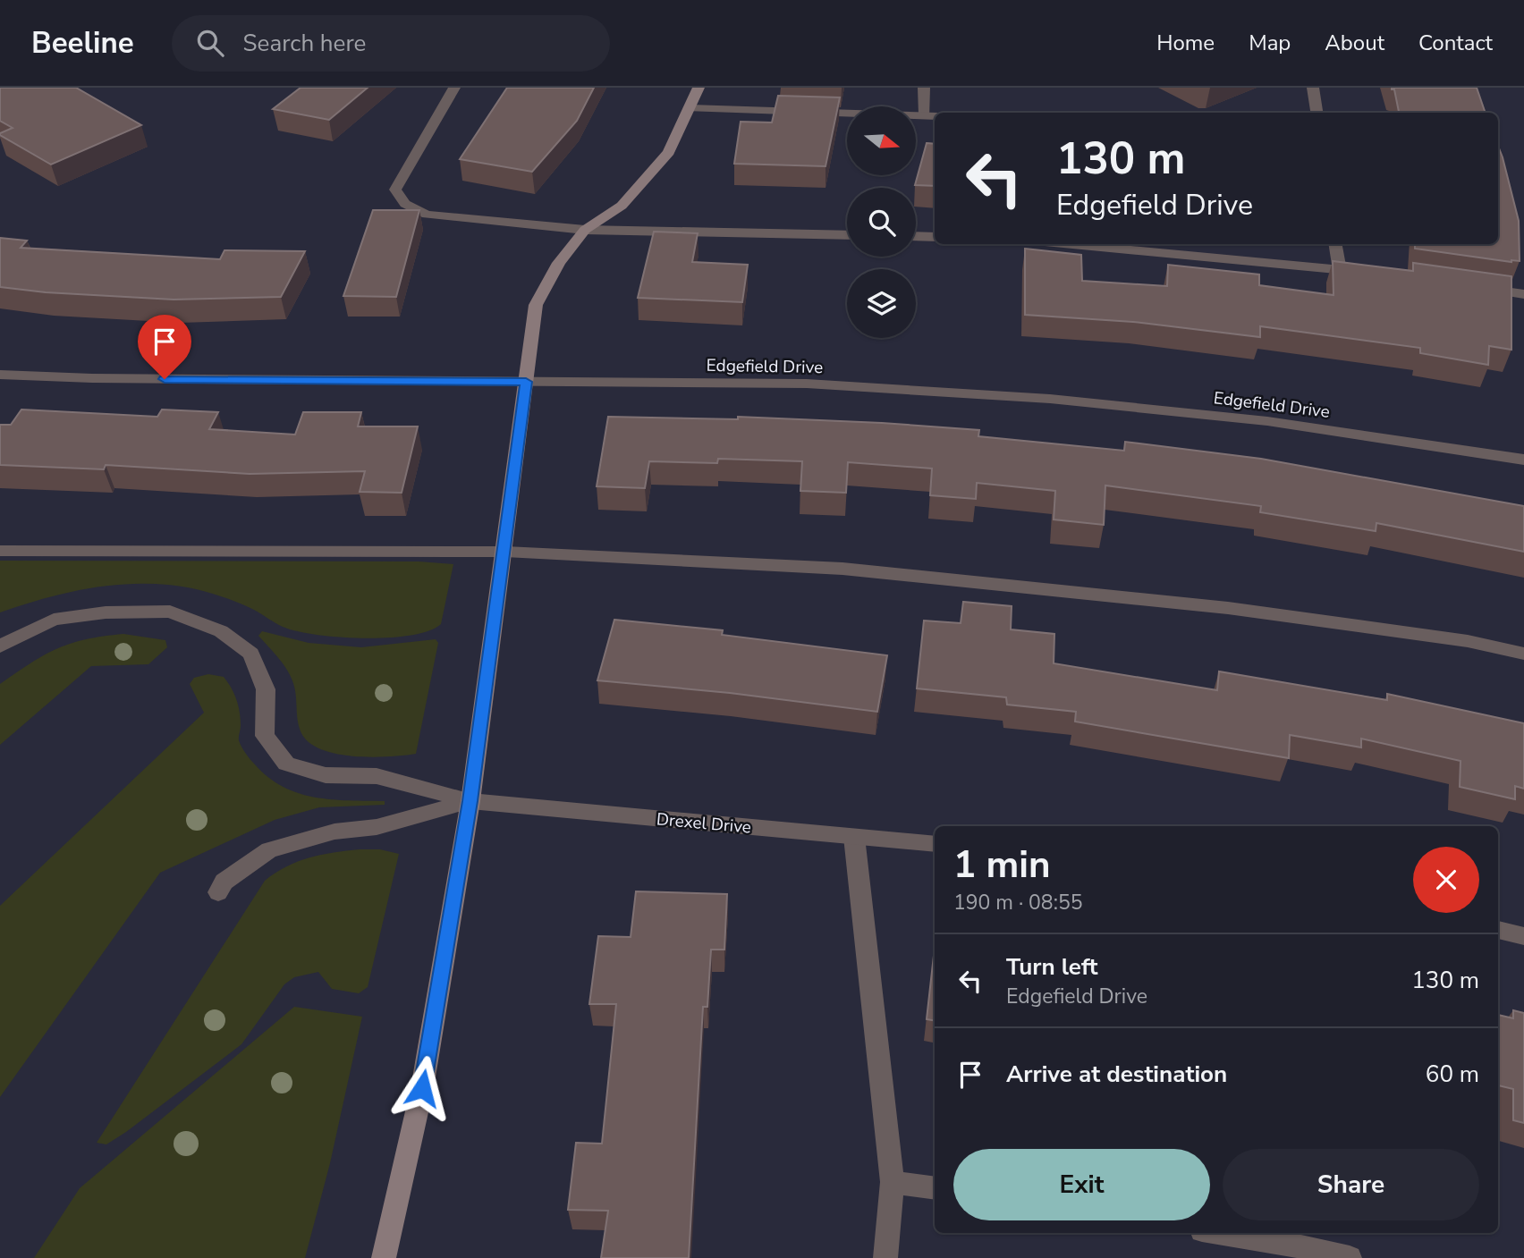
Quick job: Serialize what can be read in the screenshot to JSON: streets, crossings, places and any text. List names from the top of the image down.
{
  "streets": {
    "street": ["Edgefield Drive", "Drexel Drive"]
  },
  "north": "right",
  "page": {
    "header": "Beeline",
    "search": "Search here",
    "nav": [
      "Home",
      "Map",
      "About",
      "Contact"
    ],
    "turn": ["130 m", "Edgefield Drive"],
    "heading": ["1 min", "190 m · 08:55"],
    "list": [
      {
        "name": "Turn left",
        "note": "Edgefield Drive",
        "value": "130 m"
      },
      {
        "name": "Arrive at destination",
        "value": "60 m"
      }
    ],
    "buttons": ["Exit", "Share"]
  }
}
